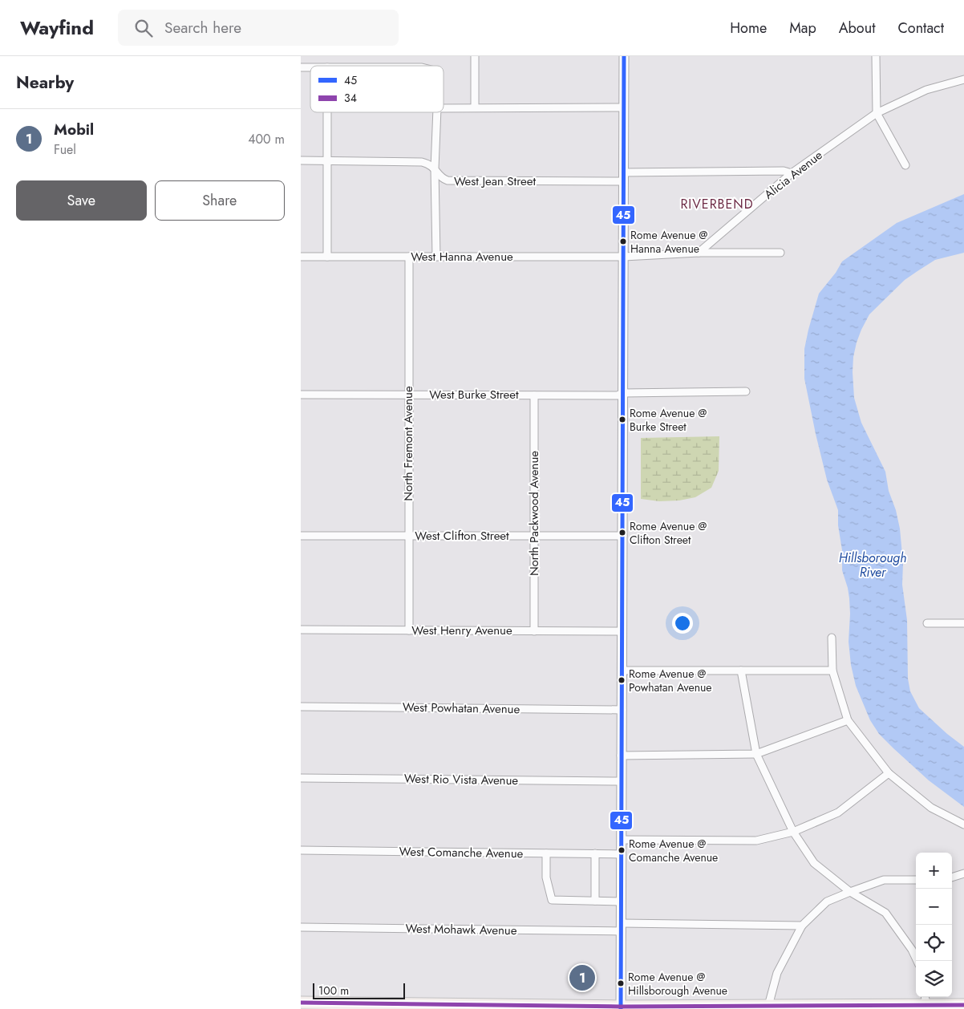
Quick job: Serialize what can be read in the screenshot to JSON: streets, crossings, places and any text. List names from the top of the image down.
{
  "streets": {
    "street": [
      "Alicia Avenue",
      "West Jean Street",
      "West Hanna Avenue",
      "West Burke Street",
      "North Fremont Avenue",
      "North Packwood Avenue",
      "West Clifton Street",
      "West Henry Avenue",
      "West Powhatan Avenue",
      "West Rio Vista Avenue",
      "West Comanche Avenue",
      "West Mohawk Avenue"
    ]
  },
  "crossings": [
    ["Alicia Avenue", "West Jean Street"],
    ["West Hanna Avenue", "North Fremont Avenue"],
    ["West Burke Street", "North Fremont Avenue"],
    ["West Burke Street", "North Packwood Avenue"],
    ["North Fremont Avenue", "West Clifton Street"],
    ["North Fremont Avenue", "West Henry Avenue"],
    ["North Packwood Avenue", "West Clifton Street"],
    ["North Packwood Avenue", "West Henry Avenue"]
  ],
  "districts": ["RIVERBEND"],
  "water": ["Hillsborough River"],
  "places": [
    "Rome Avenue @ Hanna Avenue",
    "Rome Avenue @ Burke Street",
    "Rome Avenue @ Clifton Street",
    "Rome Avenue @ Powhatan Avenue",
    "Rome Avenue @ Comanche Avenue",
    "Rome Avenue @ Hillsborough Avenue"
  ],
  "lines": ["transit line 45", "transit line 34"],
  "legend": ["45", "34"],
  "scale_bar": "100 m",
  "page": {
    "header": "Wayfind",
    "search": "Search here",
    "nav": [
      "Home",
      "Map",
      "About",
      "Contact"
    ],
    "heading": "Nearby",
    "list": [
      {
        "mark": "1",
        "name": "Mobil",
        "note": "Fuel",
        "value": "400 m"
      }
    ],
    "buttons": ["Save", "Share"],
    "map_buttons": ["+", "−"],
    "pins": "1",
    "scale": "100 m"
  }
}
